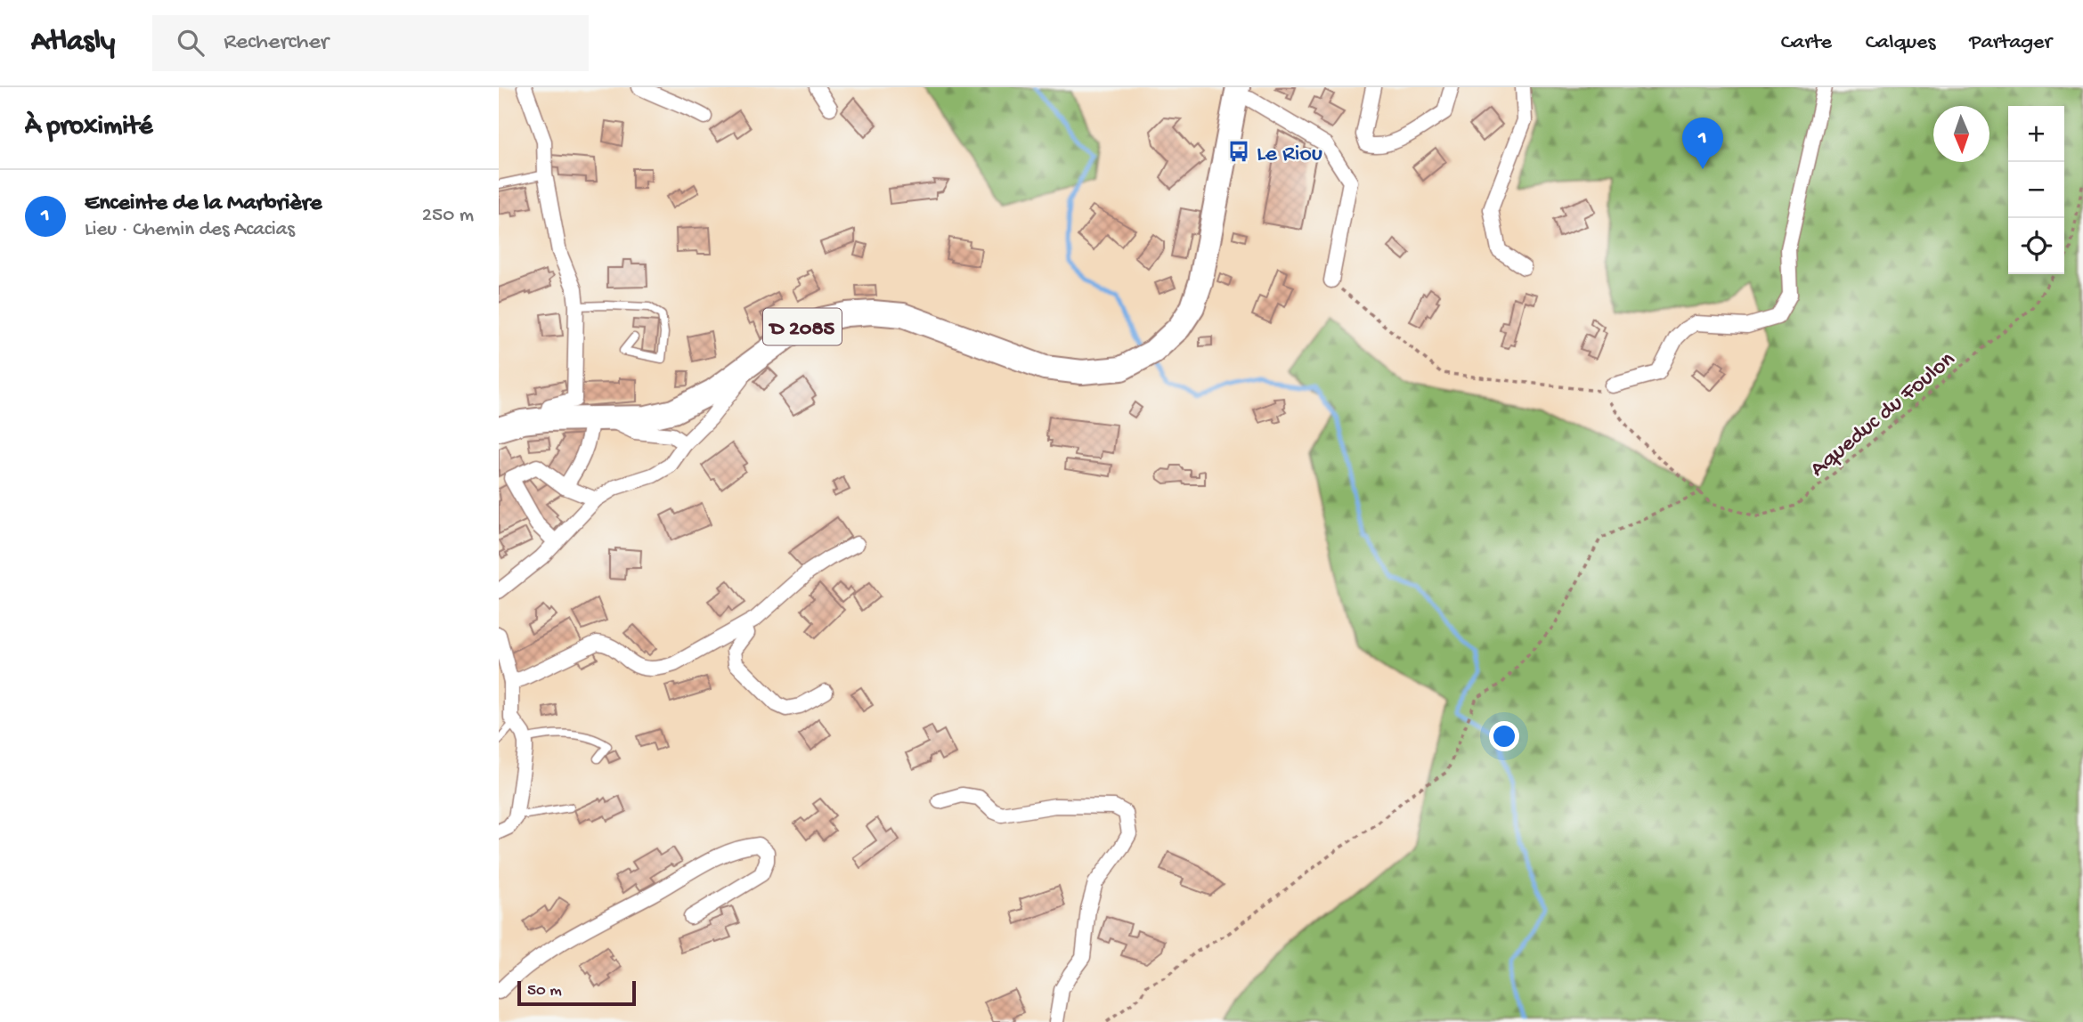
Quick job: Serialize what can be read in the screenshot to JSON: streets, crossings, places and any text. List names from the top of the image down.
{
  "streets": {
    "main road": ["D 2085"],
    "path": ["Aqueduc du Foulon"]
  },
  "places": {
    "bus stop": ["Le Riou"]
  },
  "scale_bar": "50 m",
  "north": "bottom",
  "page": {
    "header": "Atlasly",
    "search": "Rechercher",
    "nav": ["Carte", "Calques", "Partager"],
    "heading": "À proximité",
    "map_buttons": ["+", "−"],
    "pins": "1",
    "list": [
      {
        "mark": "1",
        "name": "Enceinte de la Marbrière",
        "note": "Lieu · Chemin des Acacias",
        "value": "250 m"
      }
    ],
    "scale": "50 m"
  }
}
